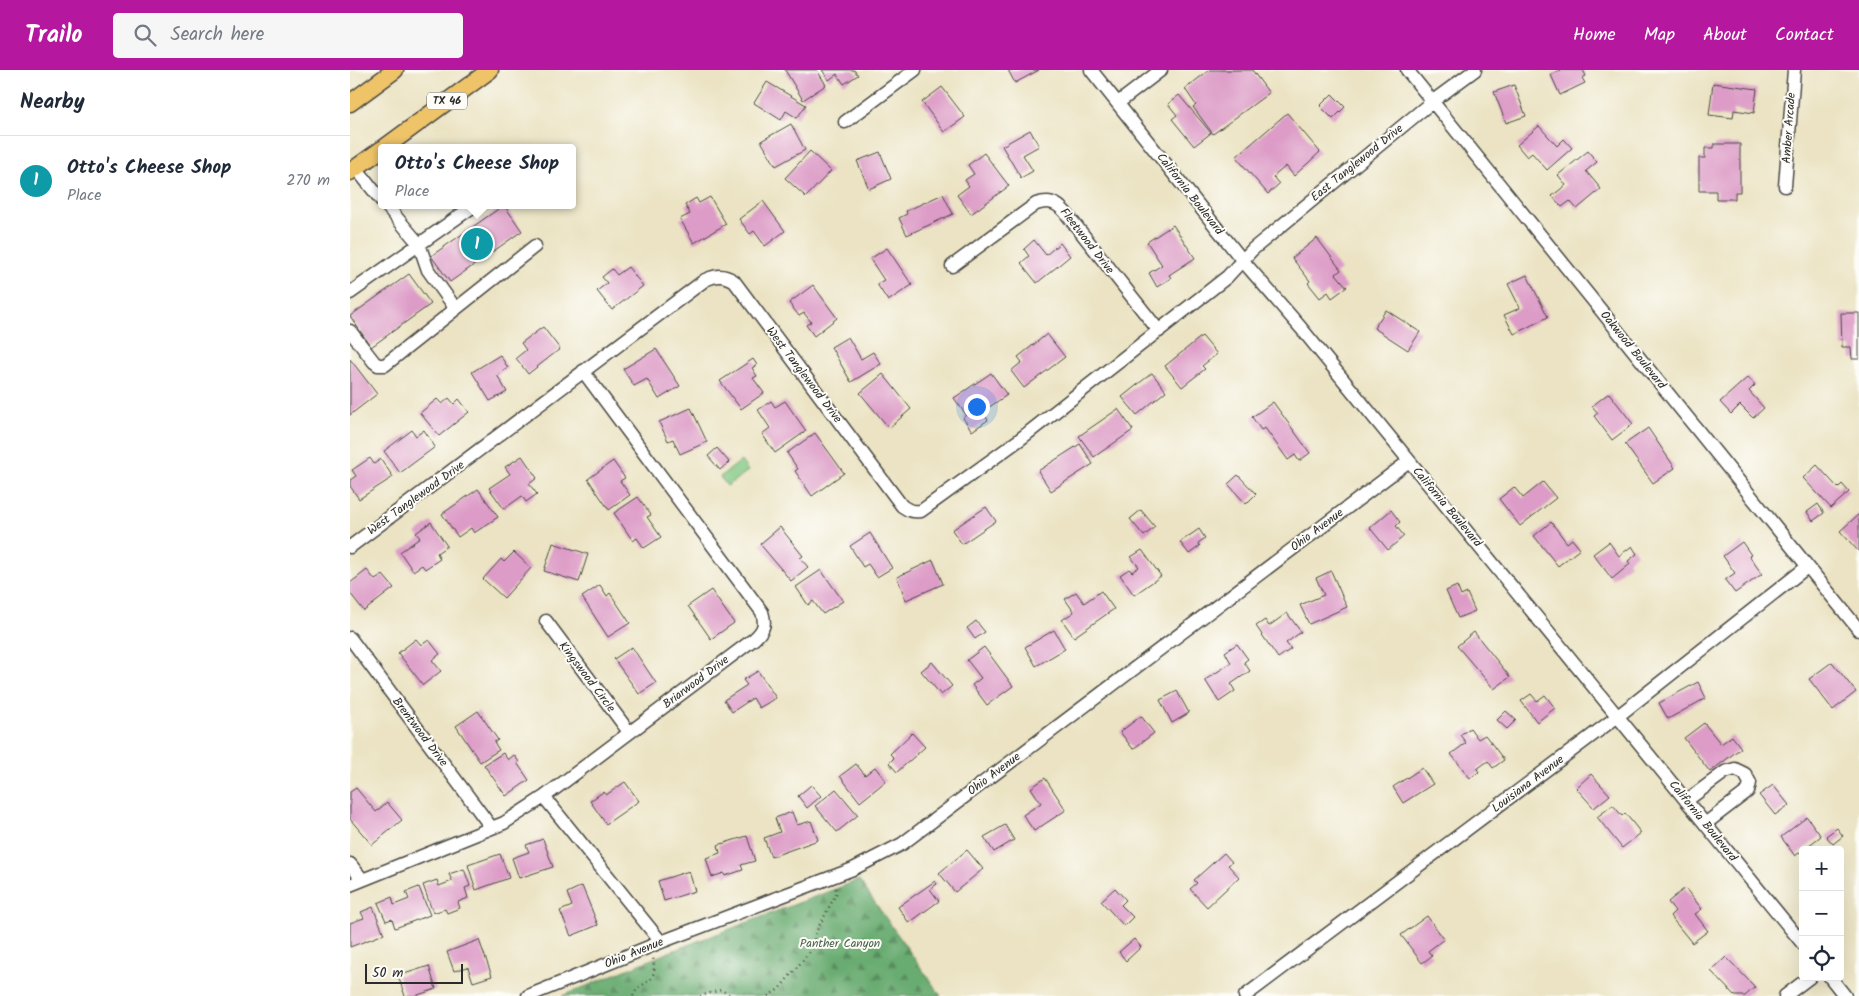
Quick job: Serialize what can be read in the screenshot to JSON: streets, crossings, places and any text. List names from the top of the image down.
{
  "streets": {
    "main road": ["TX 46"],
    "street": [
      "Amber Arcade",
      "East Tanglewood Drive",
      "California Boulevard",
      "Fleetwood Drive",
      "Oakwood Boulevard",
      "West Tanglewood Drive",
      "Ohio Avenue",
      "Kingswood Circle",
      "Briarwood Drive",
      "Brentwood Drive",
      "Louisiana Avenue"
    ]
  },
  "crossings": [
    ["East Tanglewood Drive", "California Boulevard"],
    ["East Tanglewood Drive", "Oakwood Boulevard"],
    ["East Tanglewood Drive", "West Tanglewood Drive"],
    ["California Boulevard", "West Tanglewood Drive"],
    ["California Boulevard", "Ohio Avenue"],
    ["California Boulevard", "Louisiana Avenue"],
    ["Fleetwood Drive", "West Tanglewood Drive"],
    ["Oakwood Boulevard", "Louisiana Avenue"],
    ["West Tanglewood Drive", "Briarwood Drive"],
    ["Kingswood Circle", "Briarwood Drive"],
    ["Briarwood Drive", "Brentwood Drive"]
  ],
  "parks": ["Panther Canyon"],
  "scale_bar": "50 m",
  "page": {
    "header": "Trailo",
    "search": "Search here",
    "nav": [
      "Home",
      "Map",
      "About",
      "Contact"
    ],
    "heading": "Nearby",
    "list": [
      {
        "mark": "1",
        "name": "Otto's Cheese Shop",
        "note": "Place",
        "value": "270 m"
      }
    ],
    "popup": ["Otto's Cheese Shop", "Place"],
    "pins": "1",
    "map_buttons": ["+", "−"],
    "scale": "50 m"
  }
}
